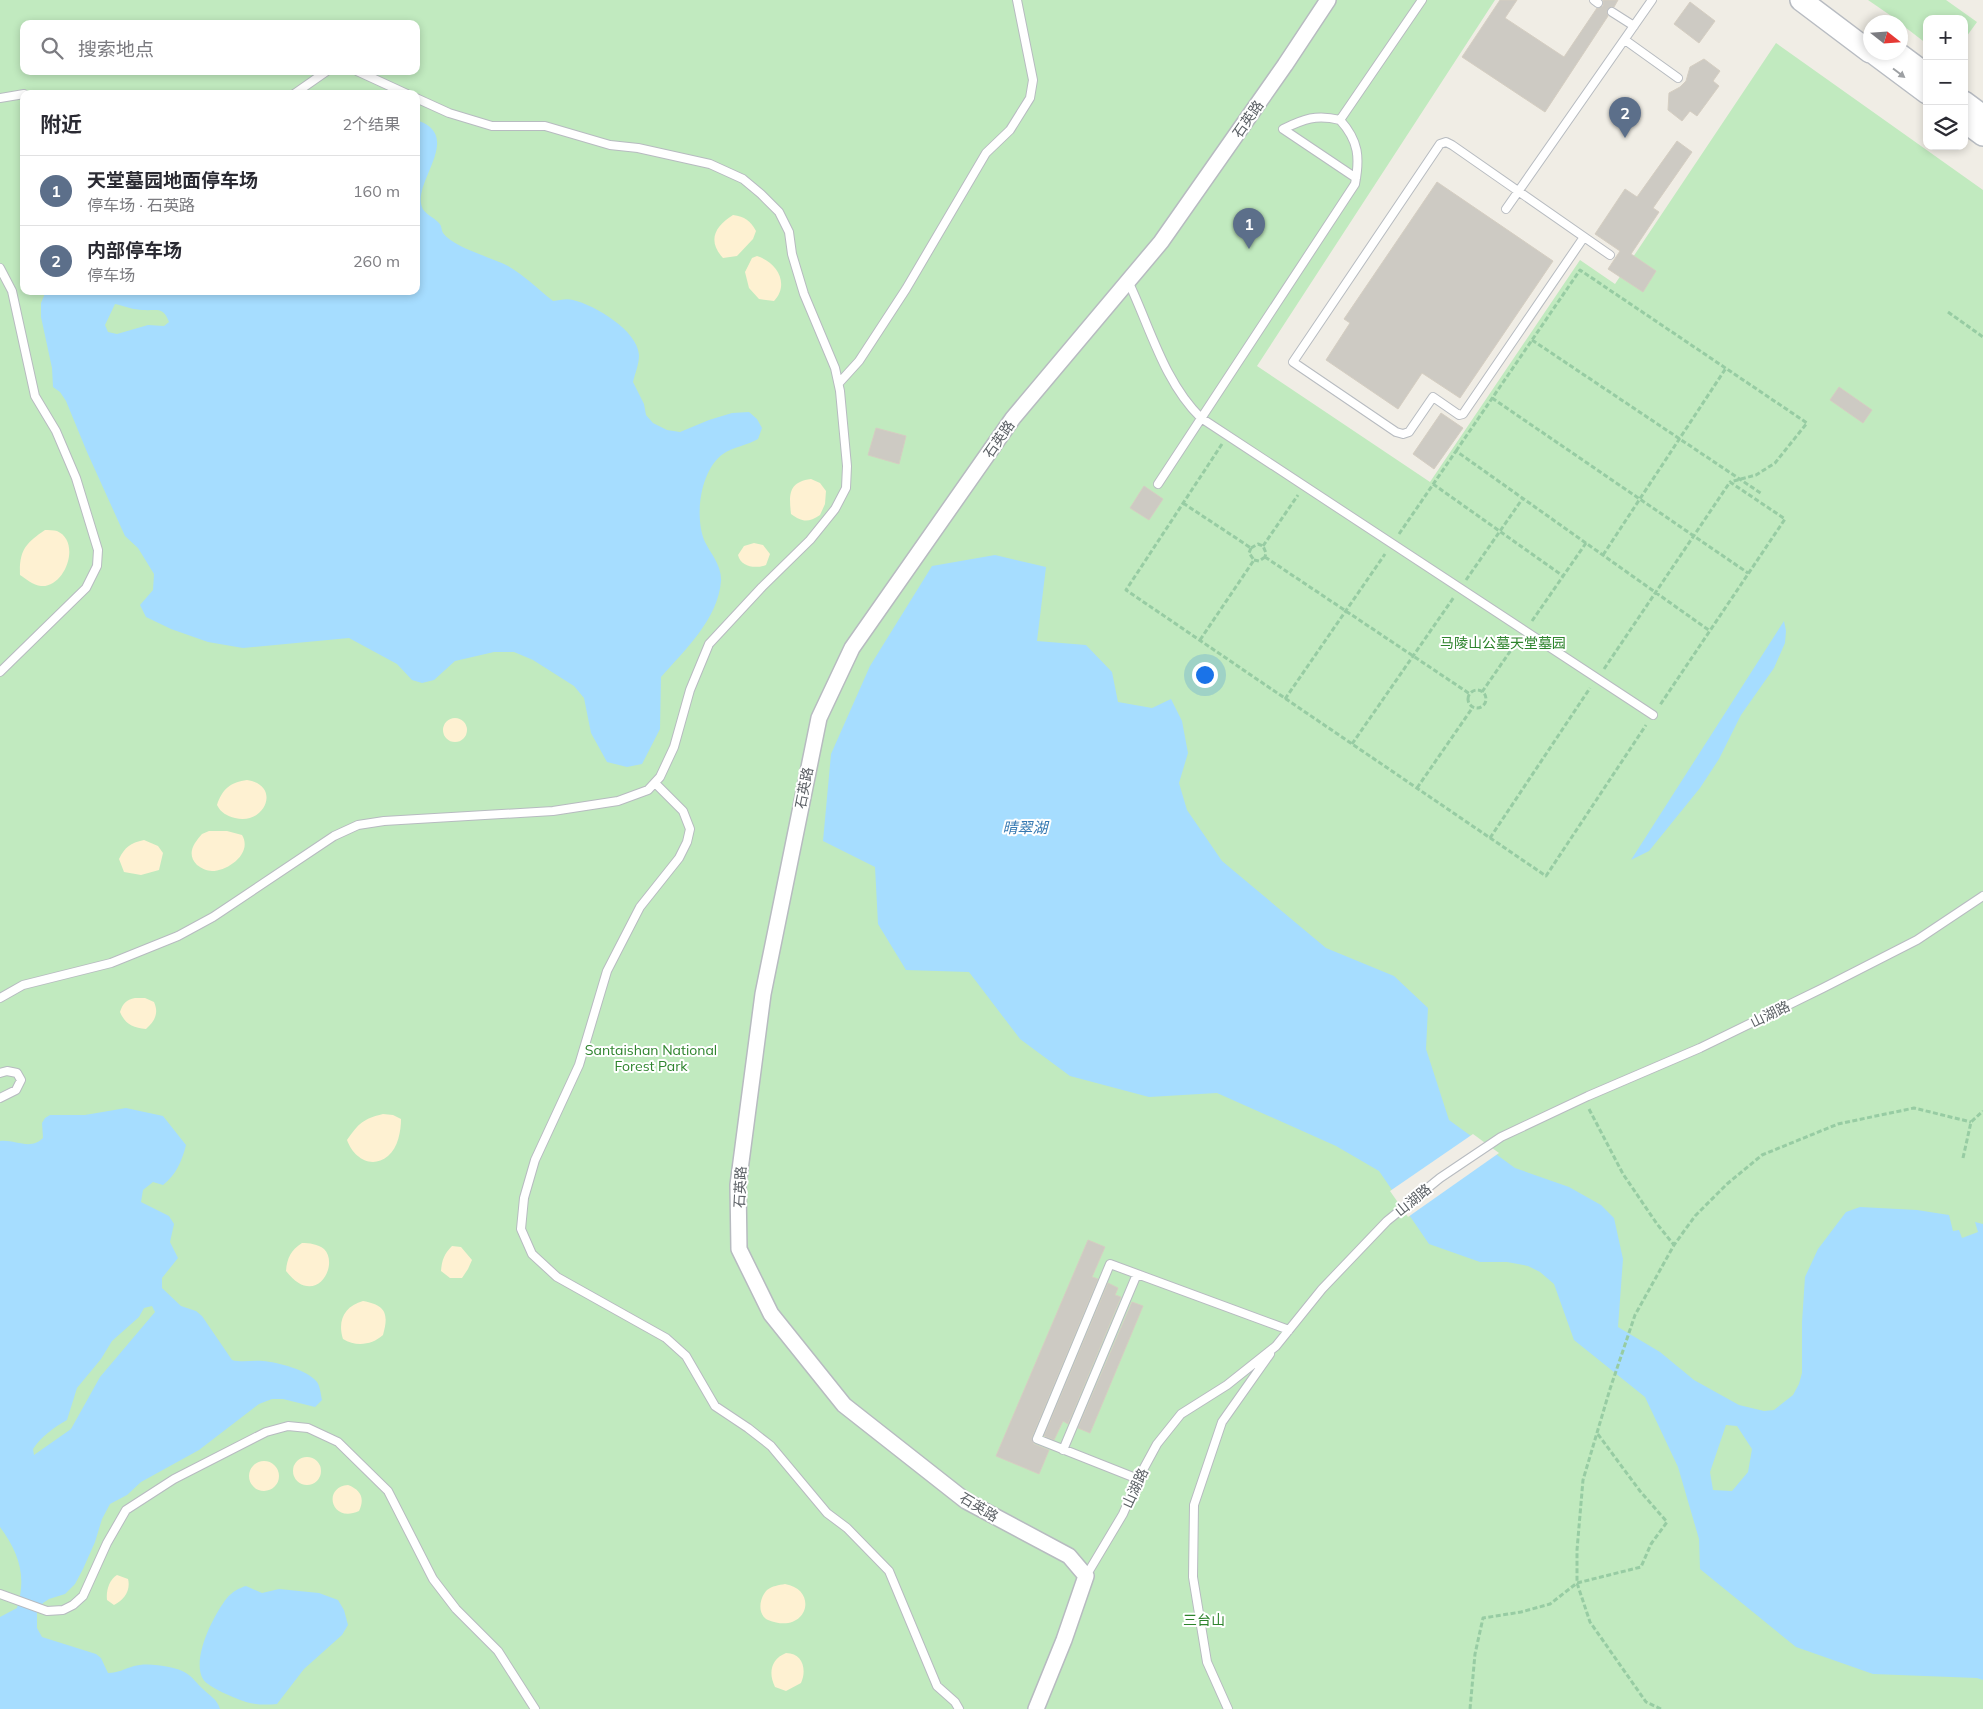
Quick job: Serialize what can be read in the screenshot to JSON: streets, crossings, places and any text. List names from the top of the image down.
{
  "streets": {
    "street": ["石英路", "山湖路"]
  },
  "crossings": [
    ["石英路", "山湖路"]
  ],
  "water": ["晴翠湖"],
  "parks": ["马陵山公墓天堂墓园", "Santaishan National Forest Park", "三台山"],
  "north": "right",
  "page": {
    "map_buttons": ["+", "−"],
    "search": "搜索地点",
    "heading": ["附近", "2个结果"],
    "pins": ["2", "1"],
    "list": [
      {
        "mark": "1",
        "name": "天堂墓园地面停车场",
        "note": "停车场 · 石英路",
        "value": "160 m"
      },
      {
        "mark": "2",
        "name": "内部停车场",
        "note": "停车场",
        "value": "260 m"
      }
    ]
  }
}
